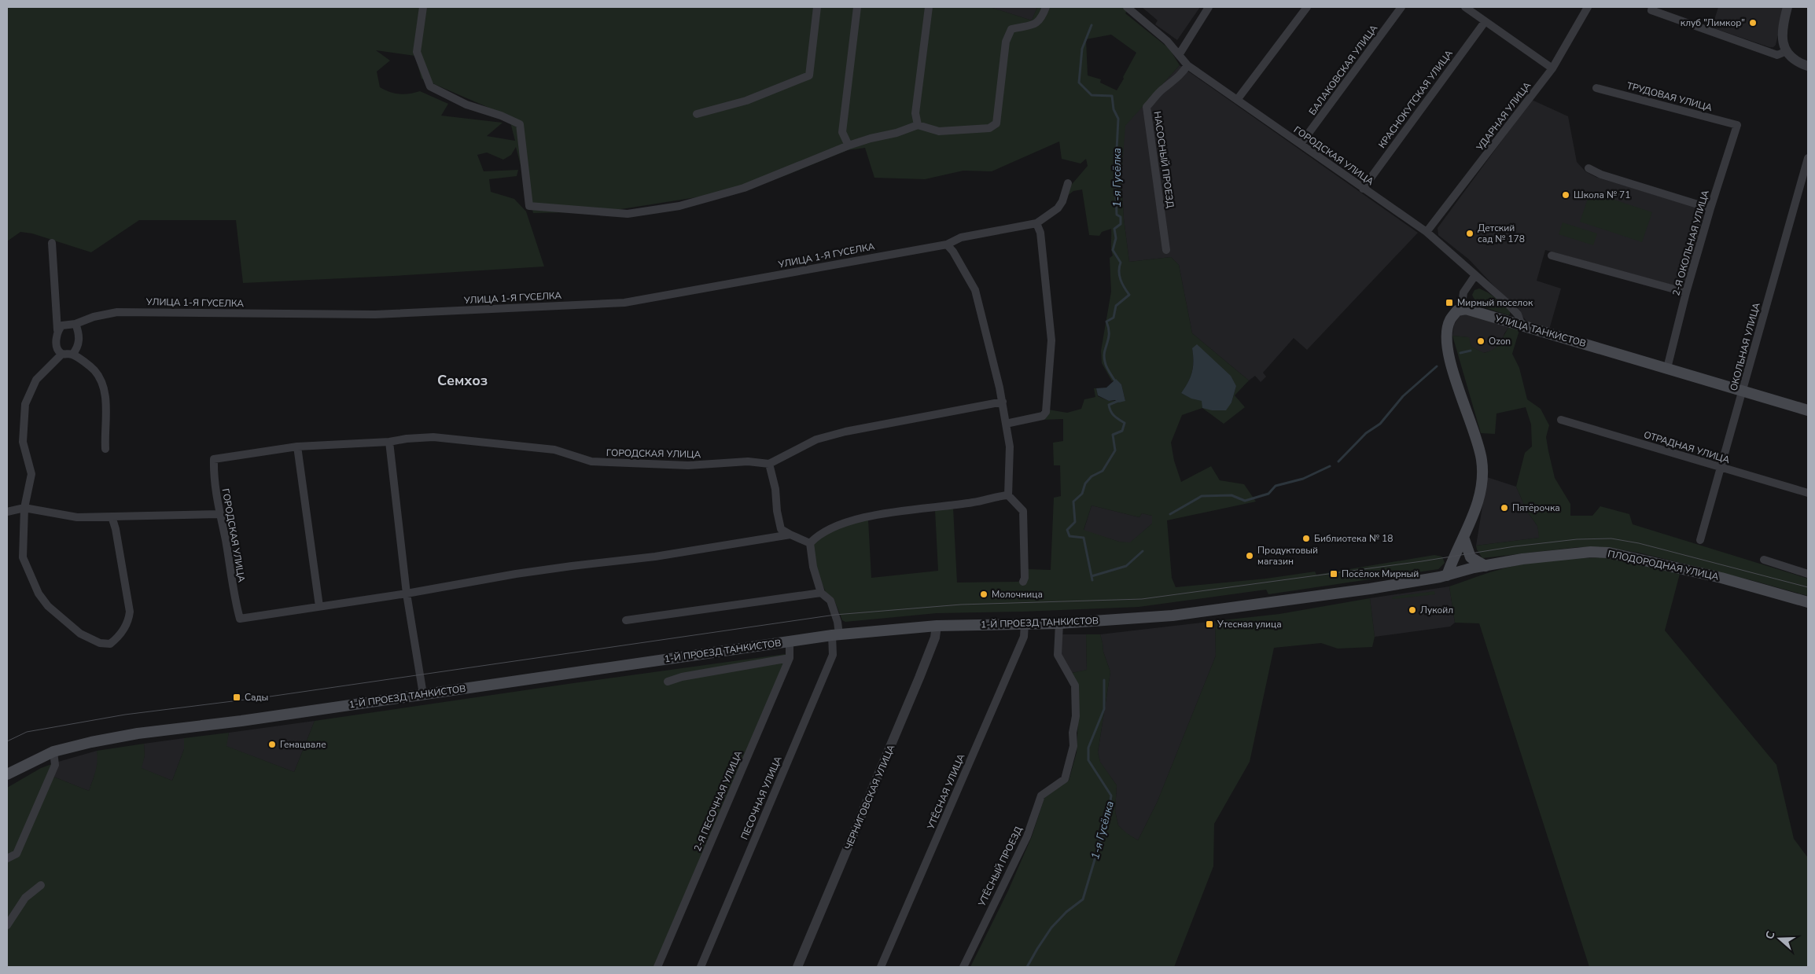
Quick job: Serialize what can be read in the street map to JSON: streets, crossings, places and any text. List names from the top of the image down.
{
  "streets": {
    "main road": ["УЛИЦА ТАНКИСТОВ", "ПЛОДОРОДНАЯ УЛИЦА", "1-Й ПРОЕЗД ТАНКИСТОВ"],
    "street": [
      "БАЛАКОВСКАЯ УЛИЦА",
      "ТРУДОВАЯ УЛИЦА",
      "КРАСНОКУТСКАЯ УЛИЦА",
      "УДАРНАЯ УЛИЦА",
      "ГОРОДСКАЯ УЛИЦА",
      "НАСОСНЫЙ ПРОЕЗД",
      "2-Я ОКОЛЬНАЯ УЛИЦА",
      "УЛИЦА 1-Я ГУСЕЛКА",
      "ОКОЛЬНАЯ УЛИЦА",
      "ОТРАДНАЯ УЛИЦА",
      "УТЁСНАЯ УЛИЦА",
      "ЧЕРНИГОВСКАЯ УЛИЦА",
      "ПЕСОЧНАЯ УЛИЦА",
      "2-Я ПЕСОЧНАЯ УЛИЦА",
      "УТЁСНЫЙ ПРОЕЗД"
    ]
  },
  "crossings": [
    ["БАЛАКОВСКАЯ УЛИЦА", "ГОРОДСКАЯ УЛИЦА"],
    ["ТРУДОВАЯ УЛИЦА", "2-Я ОКОЛЬНАЯ УЛИЦА"],
    ["КРАСНОКУТСКАЯ УЛИЦА", "ГОРОДСКАЯ УЛИЦА"],
    ["УДАРНАЯ УЛИЦА", "ГОРОДСКАЯ УЛИЦА"],
    ["ГОРОДСКАЯ УЛИЦА", "НАСОСНЫЙ ПРОЕЗД"],
    ["ГОРОДСКАЯ УЛИЦА", "УЛИЦА ТАНКИСТОВ"],
    ["2-Я ОКОЛЬНАЯ УЛИЦА", "УЛИЦА ТАНКИСТОВ"],
    ["УЛИЦА ТАНКИСТОВ", "ОКОЛЬНАЯ УЛИЦА"],
    ["ОКОЛЬНАЯ УЛИЦА", "ОТРАДНАЯ УЛИЦА"],
    ["ПЛОДОРОДНАЯ УЛИЦА", "1-Й ПРОЕЗД ТАНКИСТОВ"],
    ["1-Й ПРОЕЗД ТАНКИСТОВ", "УТЁСНАЯ УЛИЦА"],
    ["1-Й ПРОЕЗД ТАНКИСТОВ", "ЧЕРНИГОВСКАЯ УЛИЦА"],
    ["1-Й ПРОЕЗД ТАНКИСТОВ", "ПЕСОЧНАЯ УЛИЦА"],
    ["1-Й ПРОЕЗД ТАНКИСТОВ", "2-Я ПЕСОЧНАЯ УЛИЦА"],
    ["1-Й ПРОЕЗД ТАНКИСТОВ", "УТЁСНЫЙ ПРОЕЗД"]
  ],
  "districts": ["Семхоз"],
  "water": ["1-я Гусёлка"],
  "places": {
    "other": [
      "клуб \"Лимкор\"",
      "Школа № 71",
      "Детский сад № 178",
      "Ozon",
      "Пятёрочка",
      "Библиотека № 18",
      "Продуктовый магазин",
      "Молочница",
      "Лукойл",
      "Генацвале"
    ],
    "transit": [
      "Мирный поселок",
      "Посёлок Мирный",
      "Утесная улица",
      "Сады"
    ]
  },
  "north": "left"
}
